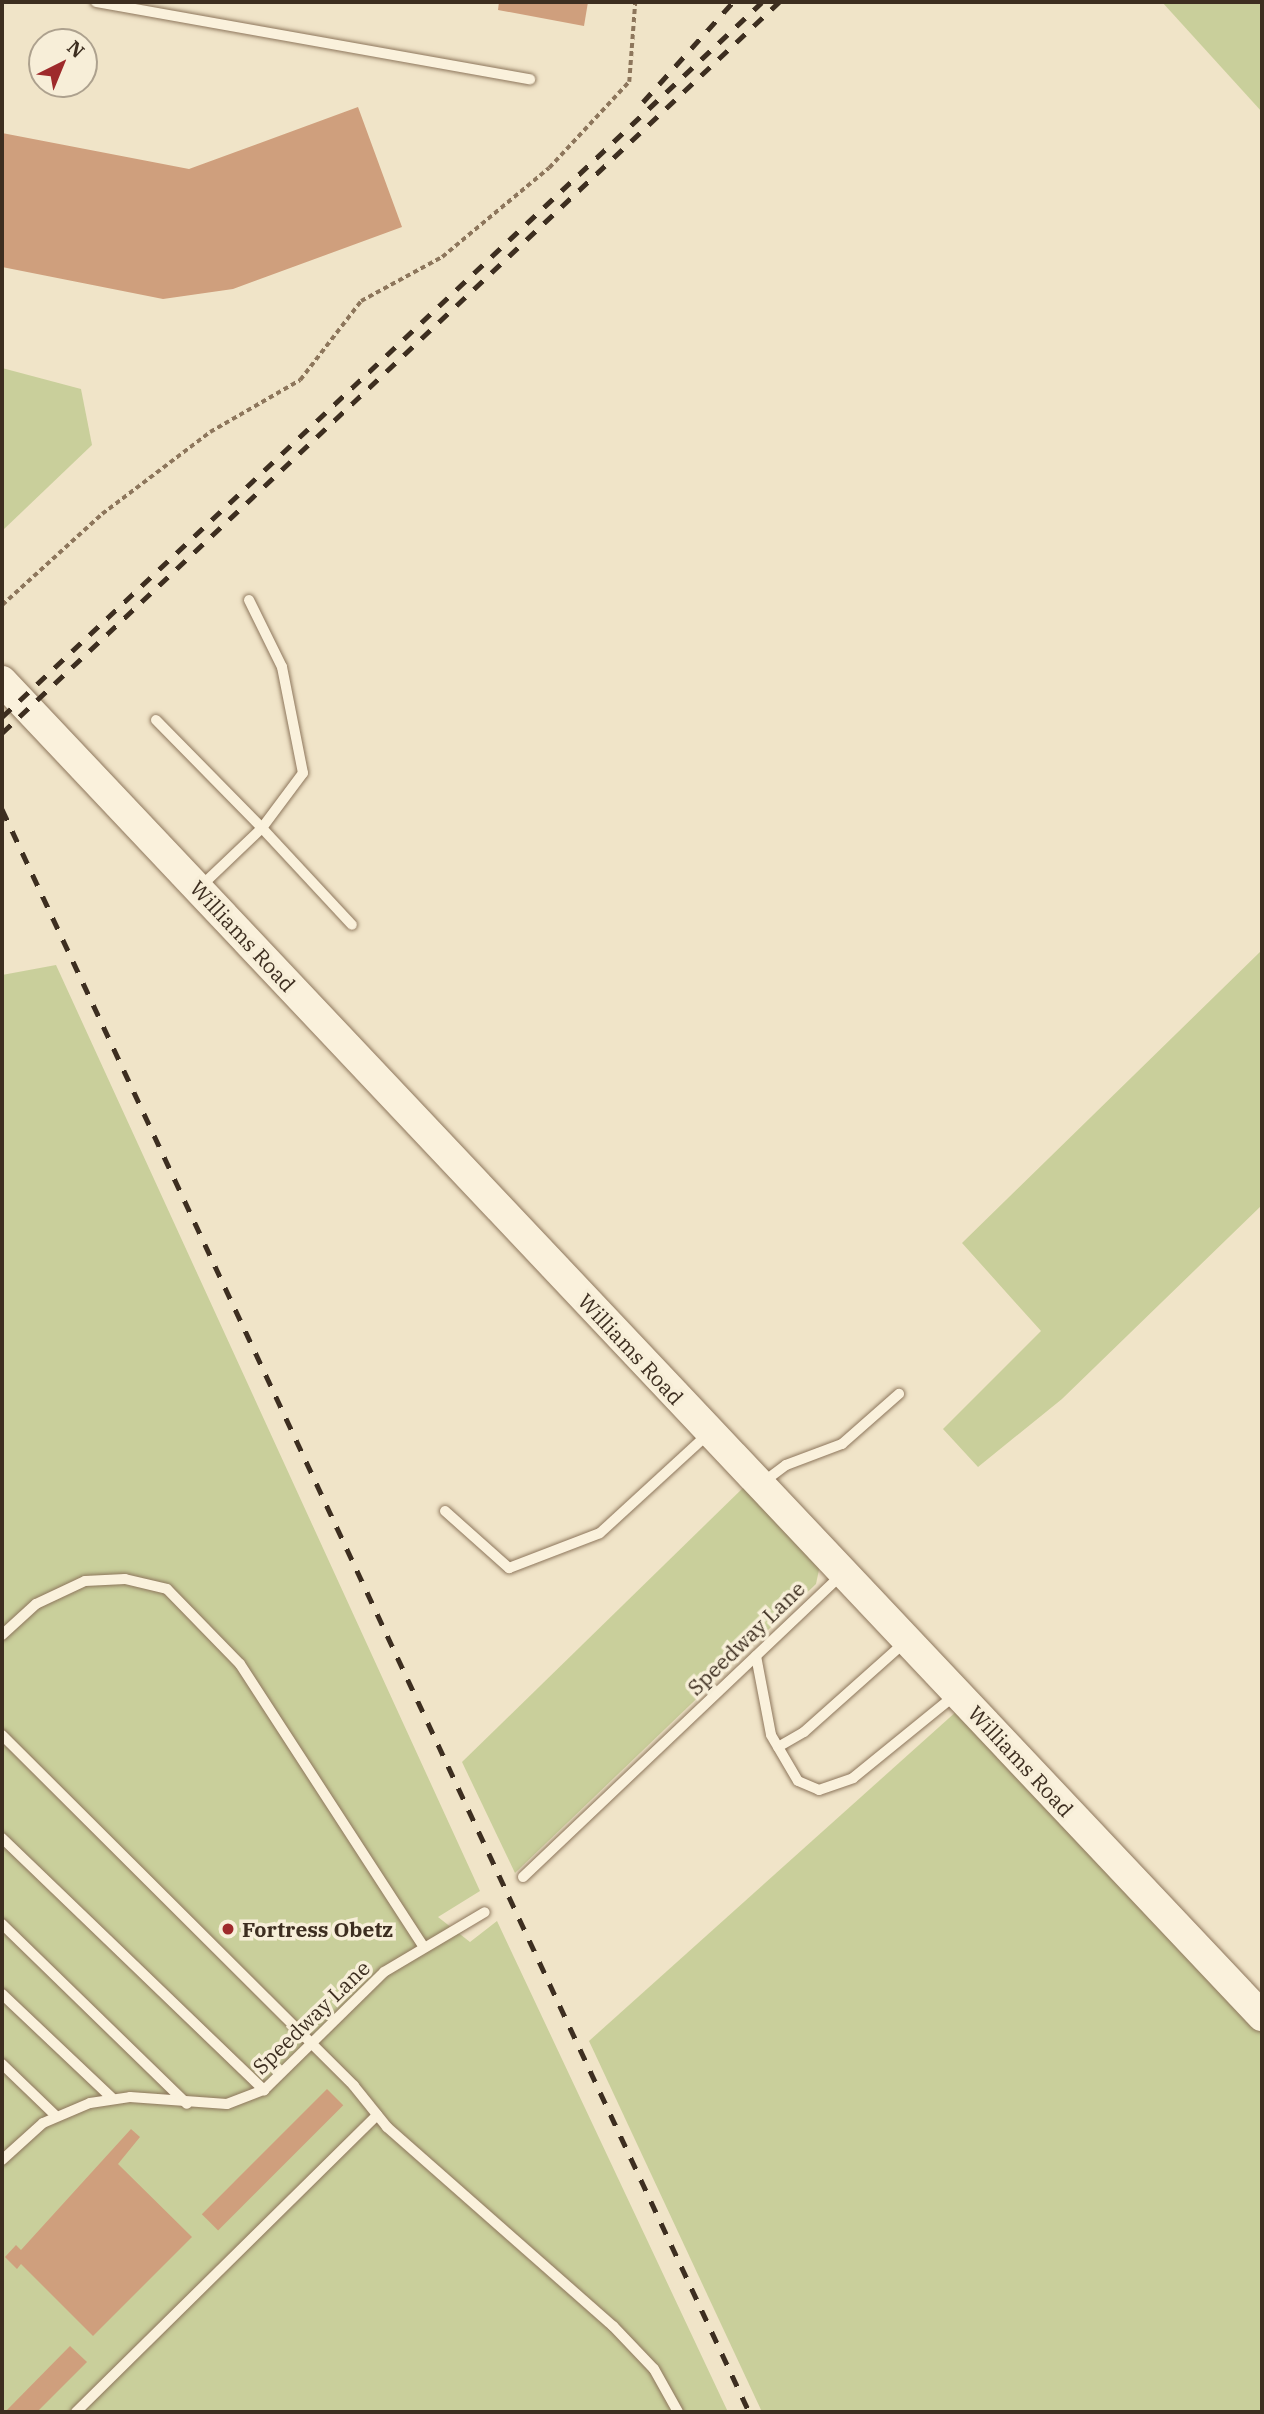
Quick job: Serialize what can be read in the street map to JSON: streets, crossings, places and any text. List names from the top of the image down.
{
  "streets": {
    "main road": ["Williams Road"],
    "lane": ["Speedway Lane"]
  },
  "crossings": [
    ["Williams Road", "Speedway Lane"]
  ],
  "places": ["Fortress Obetz"],
  "north": "top right"
}
